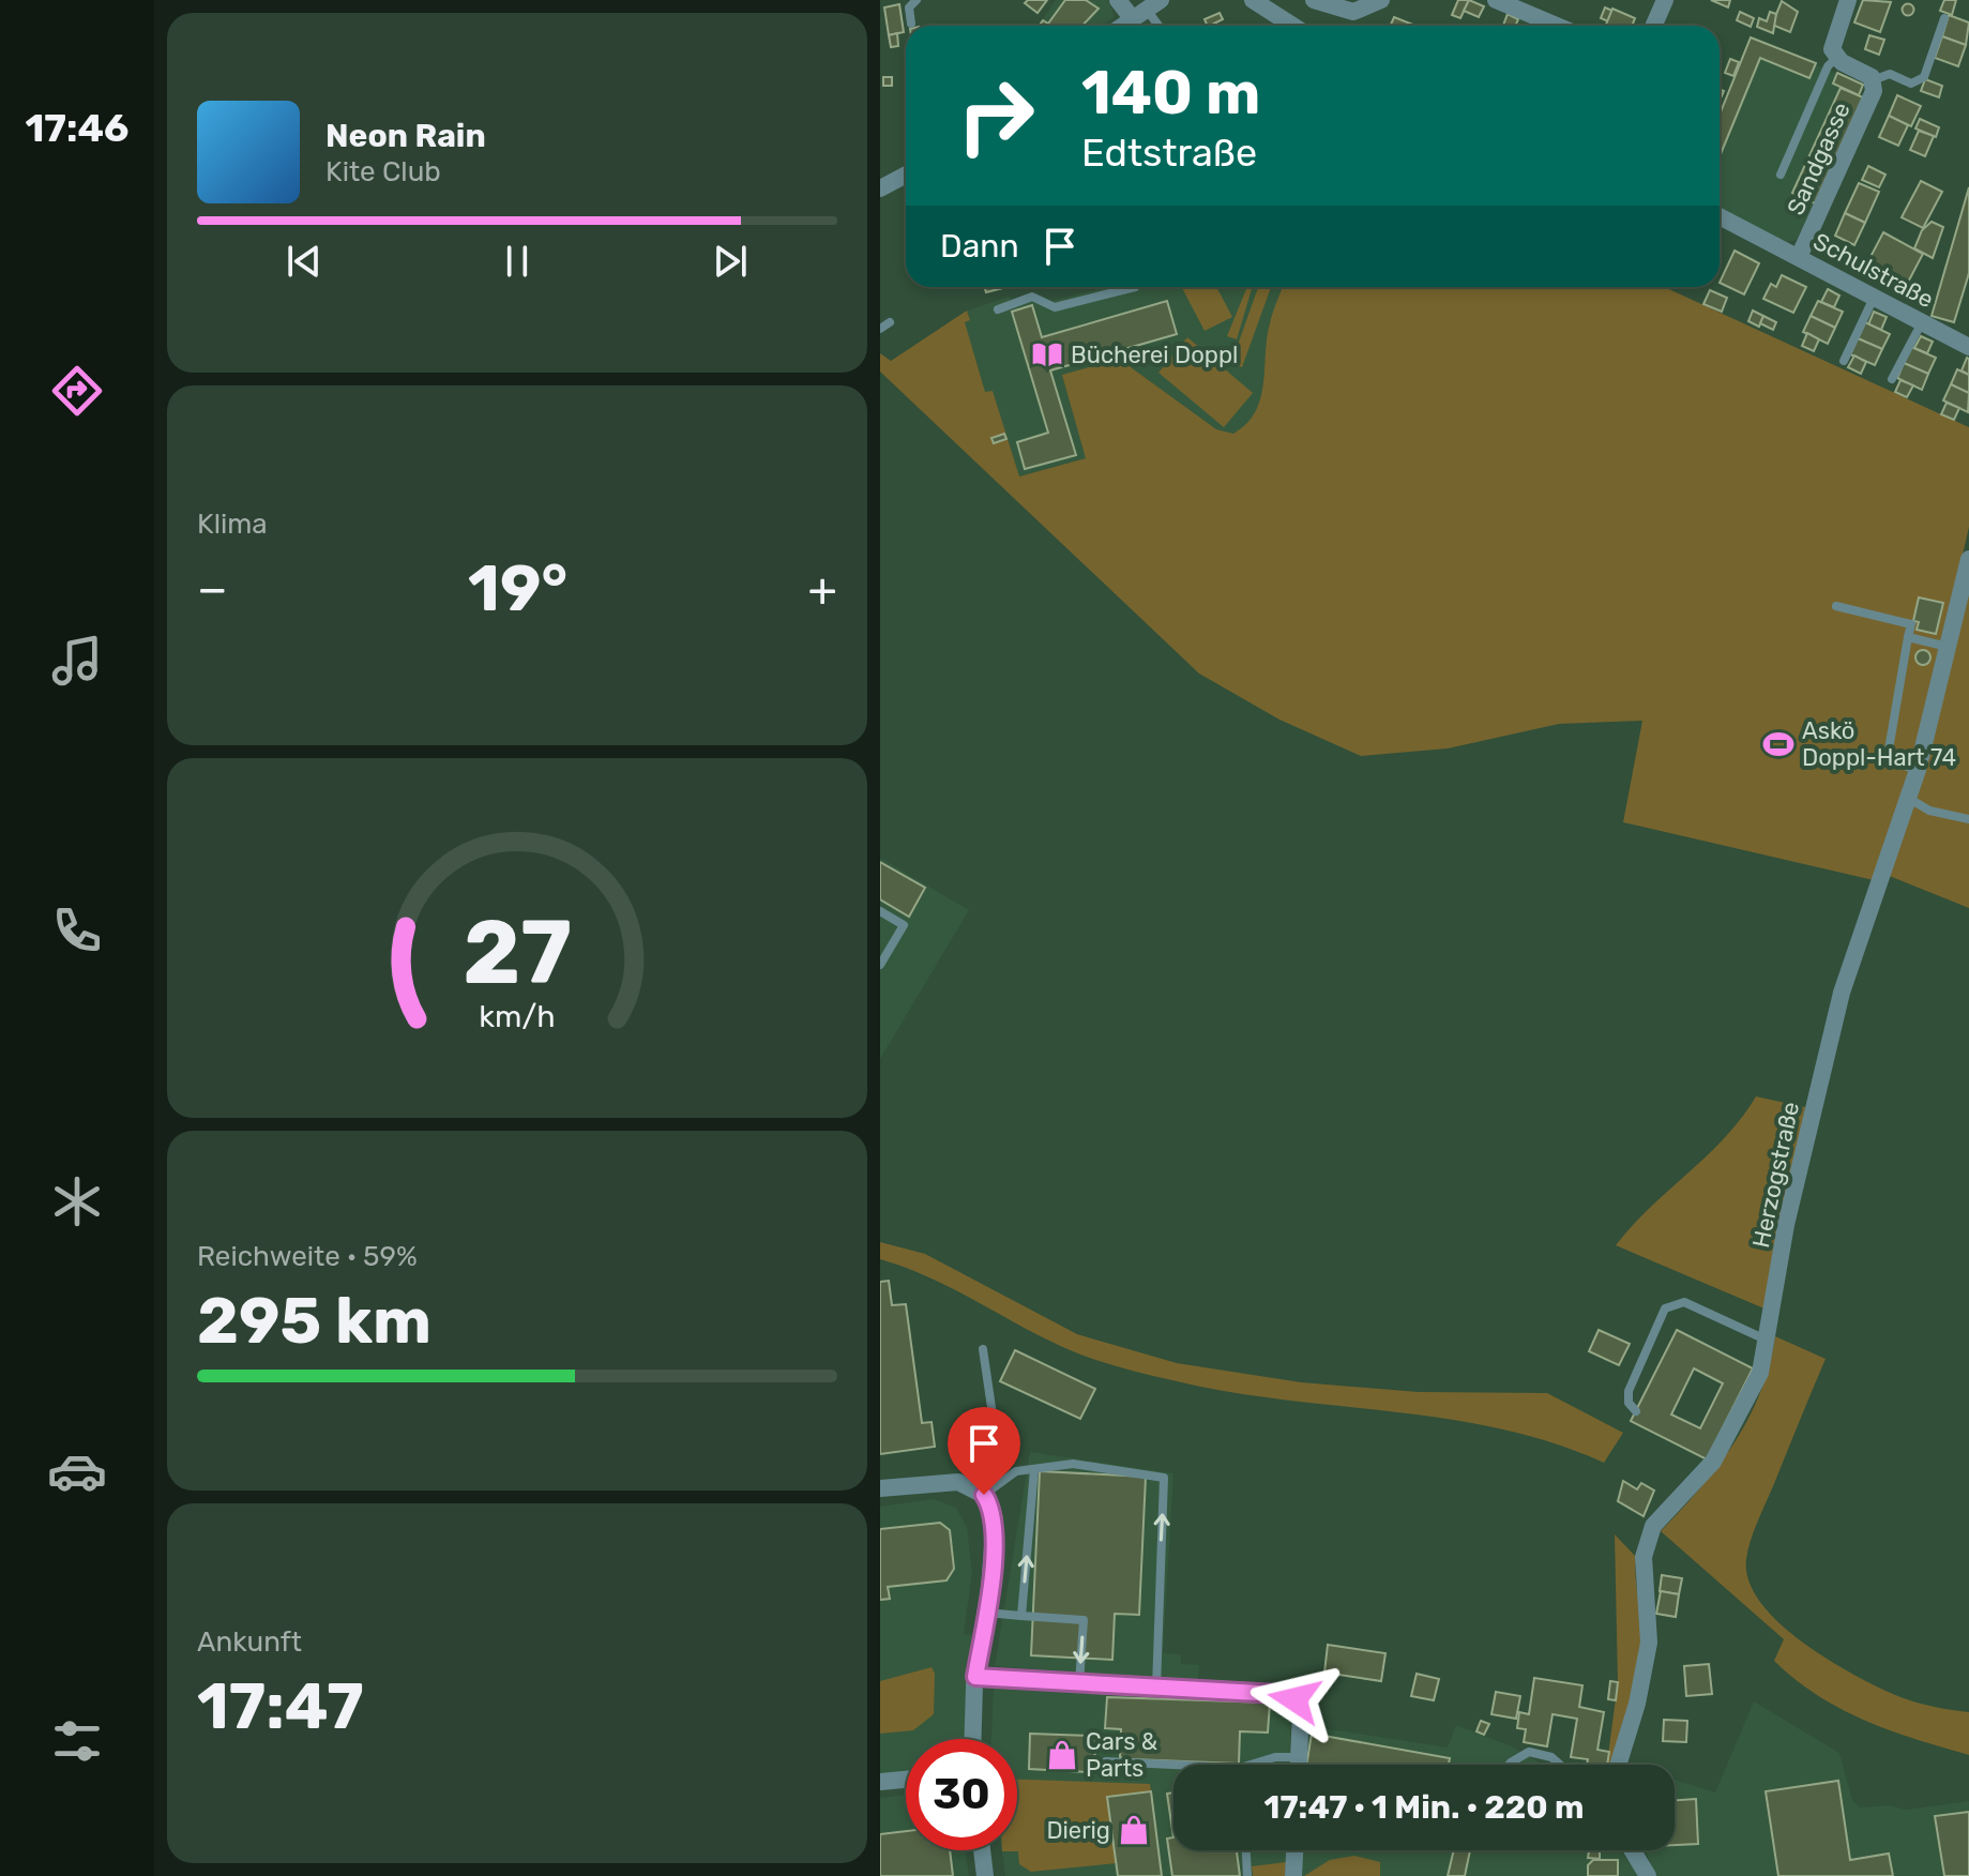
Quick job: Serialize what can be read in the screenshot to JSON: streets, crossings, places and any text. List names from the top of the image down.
{
  "streets": {
    "street": ["Sandgasse", "Schulstraße", "Herzogstraße"]
  },
  "crossings": [
    ["Sandgasse", "Schulstraße"]
  ],
  "places": {
    "library": ["Bücherei Doppl"],
    "sports": ["Askö Doppl-Hart 74"],
    "shop": ["Cars & Parts", "Dierig"]
  },
  "page": {
    "tabs": "17:46",
    "turn": ["140 m", "Edtstraße"],
    "song": ["Neon Rain", "Kite Club"],
    "then": "Dann",
    "tile": [
      "Klima",
      ["Reichweite · 59%", "295 km"],
      ["Ankunft", "17:47"]
    ],
    "heat": ["−", "19°", "+"],
    "limit": "30",
    "trip": "17:47 · 1 Min. · 220 m",
    "gauge": ["27", "km/h"]
  }
}
